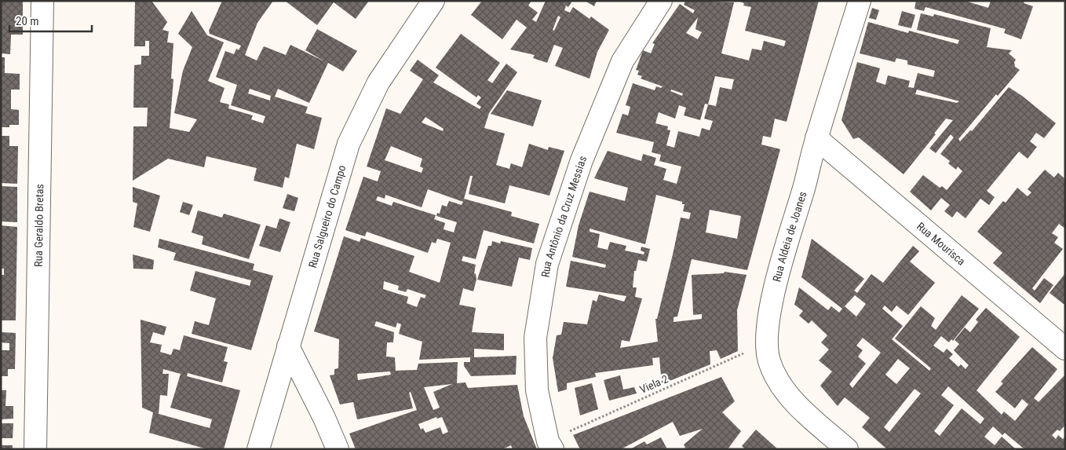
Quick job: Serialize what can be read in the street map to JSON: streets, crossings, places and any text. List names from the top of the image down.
{
  "streets": {
    "street": [
      "Rua Salgueiro do Campo",
      "Rua Antônio da Cruz Messias",
      "Rua Geraldo Bretas",
      "Rua Aldeia de Joanes",
      "Rua Mourisca"
    ],
    "path": ["Viela 2"]
  },
  "crossings": [
    ["Rua Antônio da Cruz Messias", "Viela 2"],
    ["Rua Aldeia de Joanes", "Rua Mourisca"],
    ["Rua Aldeia de Joanes", "Viela 2"]
  ],
  "scale_bar": "20 m"
}
